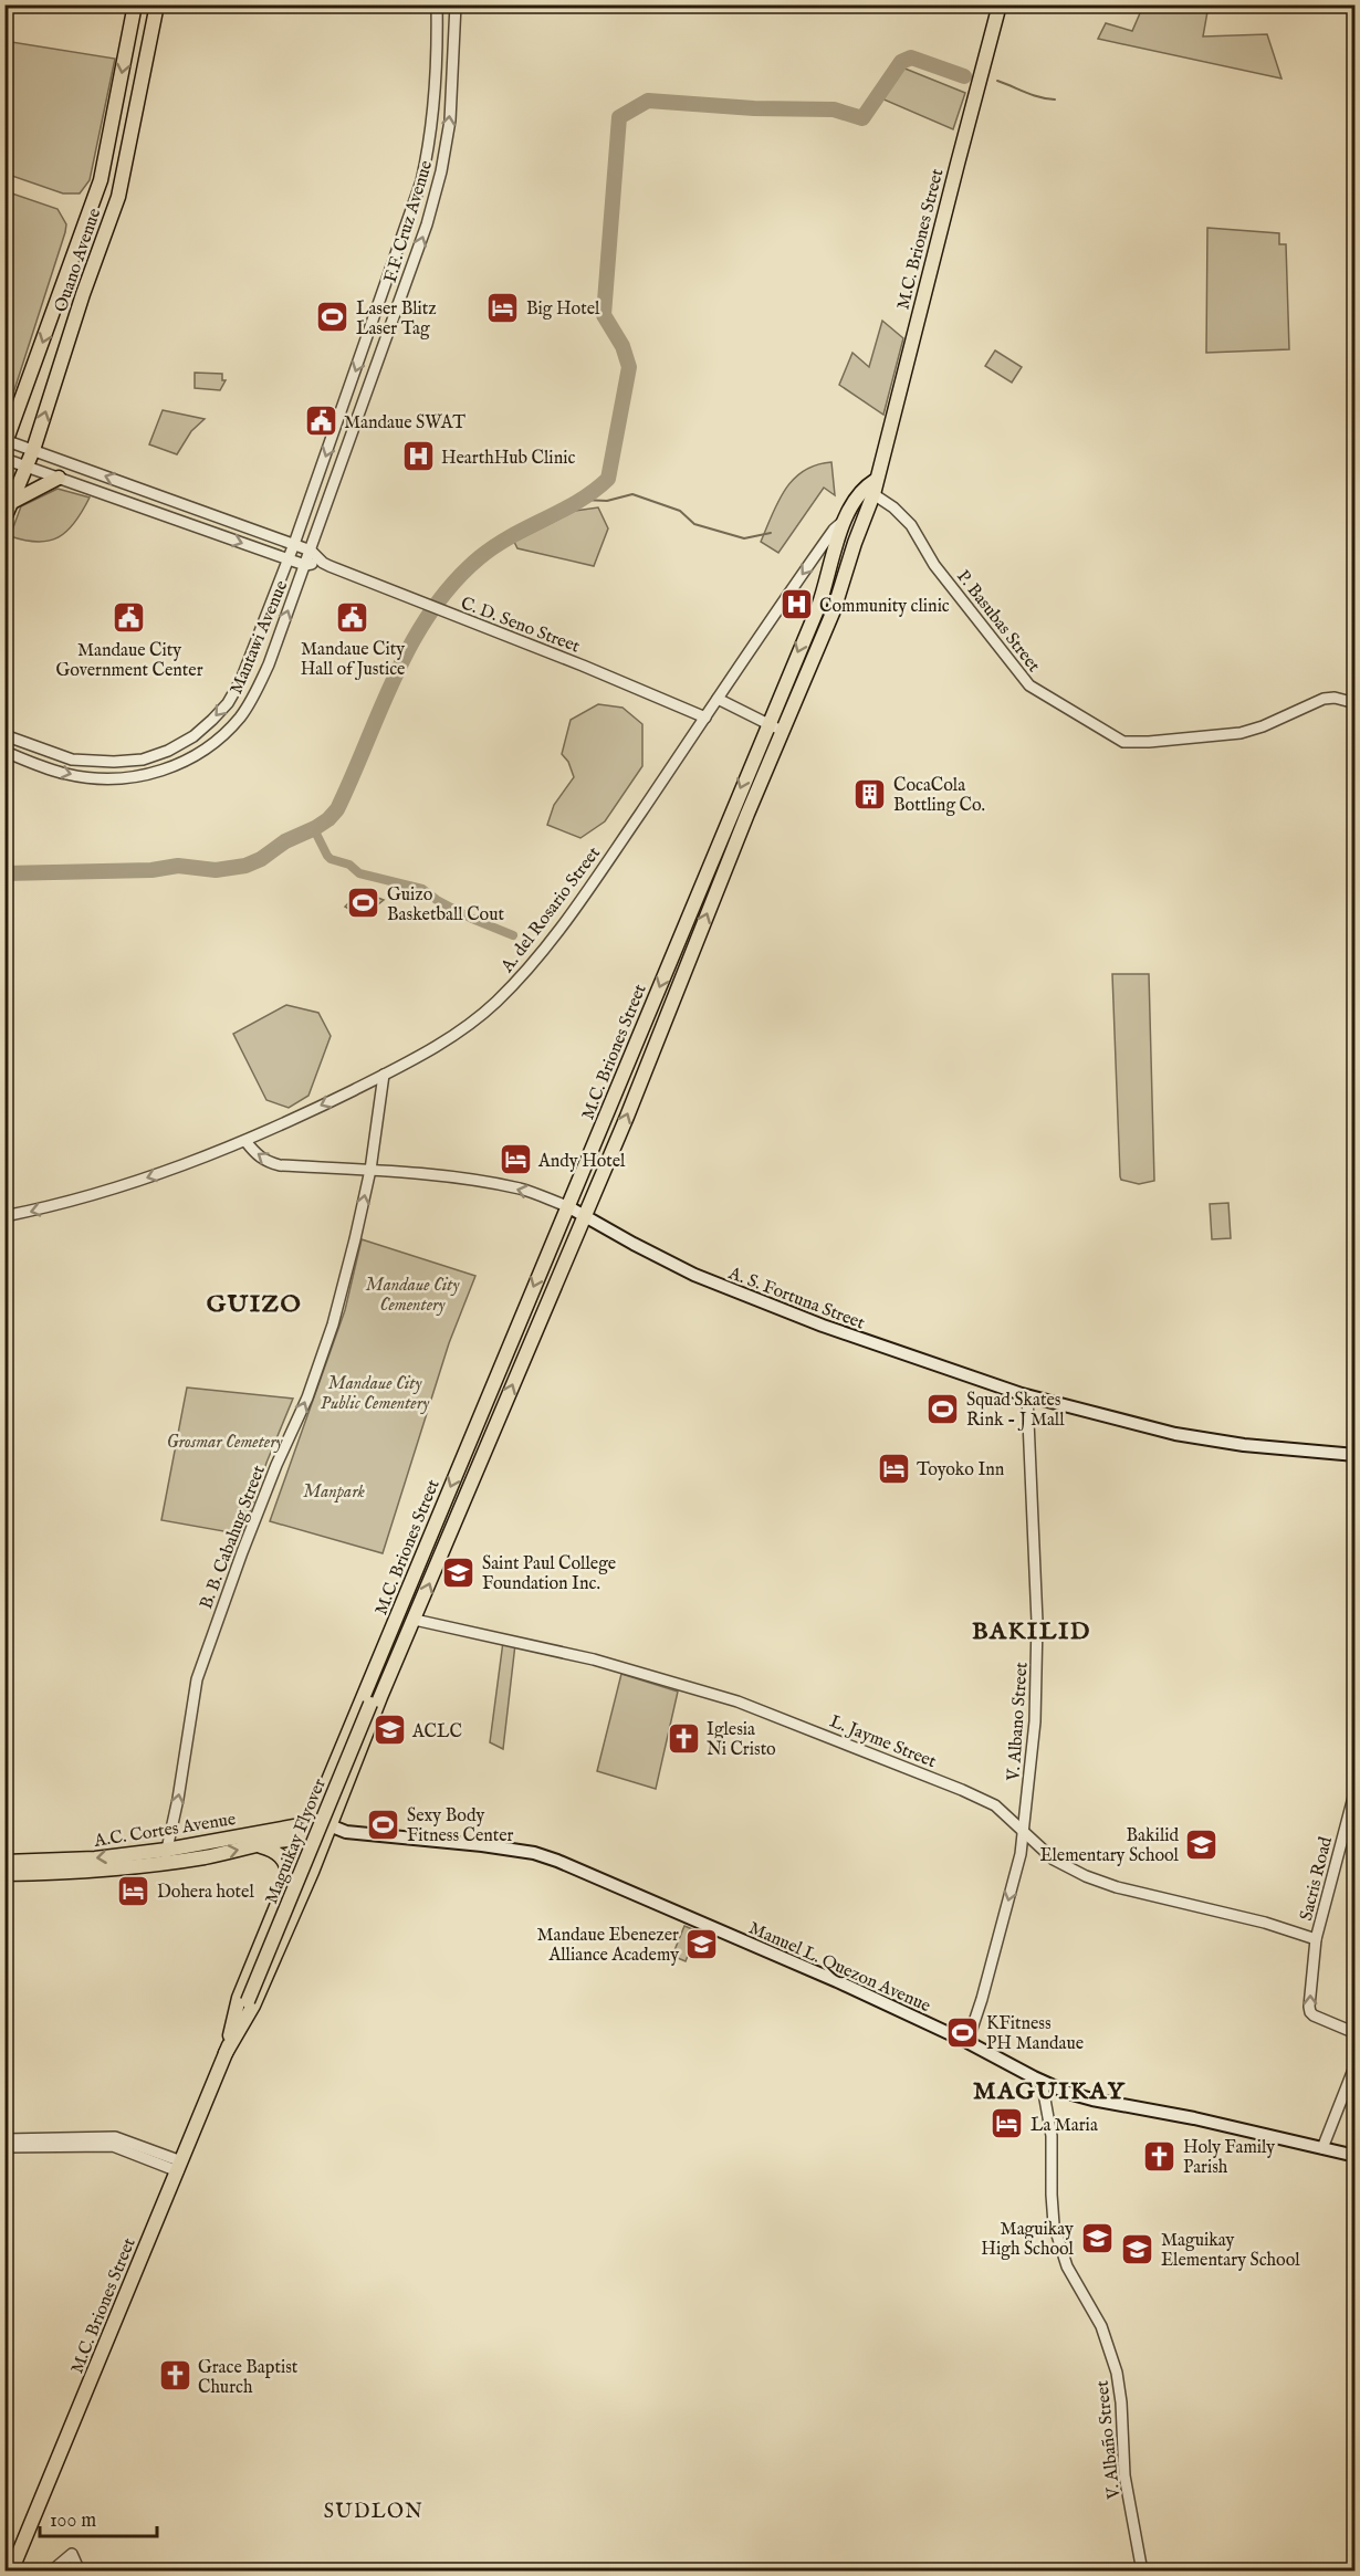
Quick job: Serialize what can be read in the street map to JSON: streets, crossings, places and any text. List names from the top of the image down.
{
  "streets": {
    "main road": [
      "M.C. Briones Street",
      "Ouano Avenue",
      "A. S. Fortuna Street",
      "A.C. Cortes Avenue",
      "Maguikay Flyover",
      "Manuel L. Quezon Avenue"
    ],
    "street": [
      "F.F. Cruz Avenue",
      "P. Basubas Street",
      "C. D. Seno Street",
      "Mantawi Avenue",
      "A. del Rosario Street",
      "B. B. Cabahug Street",
      "V. Albano Street",
      "L. Jayme Street",
      "Sacris Road",
      "V. Albaño Street"
    ]
  },
  "crossings": [
    ["F.F. Cruz Avenue", "C. D. Seno Street"],
    ["F.F. Cruz Avenue", "Mantawi Avenue"],
    ["M.C. Briones Street", "P. Basubas Street"],
    ["M.C. Briones Street", "A. del Rosario Street"],
    ["M.C. Briones Street", "A. S. Fortuna Street"],
    ["M.C. Briones Street", "L. Jayme Street"],
    ["M.C. Briones Street", "A.C. Cortes Avenue"],
    ["M.C. Briones Street", "Maguikay Flyover"],
    ["M.C. Briones Street", "Manuel L. Quezon Avenue"],
    ["Ouano Avenue", "C. D. Seno Street"],
    ["C. D. Seno Street", "Mantawi Avenue"],
    ["C. D. Seno Street", "A. del Rosario Street"],
    ["A. del Rosario Street", "A. S. Fortuna Street"],
    ["A. del Rosario Street", "B. B. Cabahug Street"],
    ["A. S. Fortuna Street", "B. B. Cabahug Street"],
    ["A. S. Fortuna Street", "V. Albano Street"],
    ["B. B. Cabahug Street", "A.C. Cortes Avenue"],
    ["V. Albano Street", "L. Jayme Street"],
    ["V. Albano Street", "Manuel L. Quezon Avenue"],
    ["L. Jayme Street", "Sacris Road"],
    ["A.C. Cortes Avenue", "Manuel L. Quezon Avenue"],
    ["Manuel L. Quezon Avenue", "V. Albaño Street"]
  ],
  "one_way": ["A. del Rosario Street", "B. B. Cabahug Street", "Sacris Road"],
  "districts": [
    "GUIZO",
    "BAKILID",
    "MAGUIKAY",
    "SUDLON"
  ],
  "parks": [
    "Mandaue City Cementery",
    "Mandaue City Public Cementery",
    "Grosmar Cemetery",
    "Manpark"
  ],
  "places": {
    "hotel": [
      "Big Hotel",
      "Andy Hotel",
      "Toyoko Inn",
      "Dohera hotel",
      "La Maria"
    ],
    "sports": [
      "Laser Blitz Laser Tag",
      "Guizo Basketball Cout",
      "Squad Skates Rink - J Mall",
      "Sexy Body Fitness Center",
      "KFitness PH Mandaue"
    ],
    "public building": ["Mandaue SWAT", "Mandaue City Hall of Justice", "Mandaue City Government Center"],
    "hospital": ["HearthHub Clinic", "Community clinic"],
    "building": ["CocaCola Bottling Co."],
    "school or university": [
      "Saint Paul College Foundation Inc.",
      "ACLC",
      "Bakilid Elementary School",
      "Mandaue Ebenezer Alliance Academy",
      "Maguikay High School",
      "Maguikay Elementary School"
    ],
    "church": ["Iglesia Ni Cristo", "Holy Family Parish", "Grace Baptist Church"]
  },
  "scale_bar": "100 m"
}
